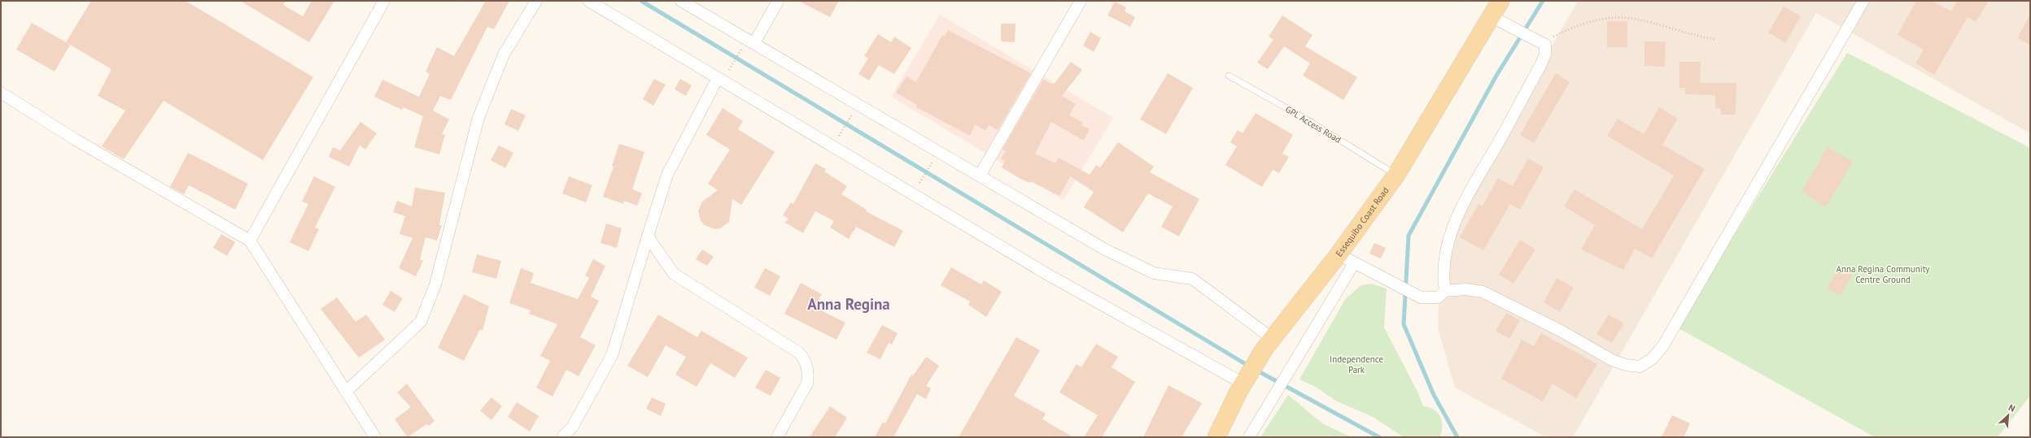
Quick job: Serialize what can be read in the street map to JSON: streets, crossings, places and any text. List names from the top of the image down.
{
  "streets": {
    "main road": ["Essequibo Coast Road"],
    "lane": ["GPL Access Road"]
  },
  "crossings": [
    ["GPL Access Road", "Essequibo Coast Road"]
  ],
  "districts": ["Anna Regina"],
  "parks": ["Anna Regina Community Centre Ground", "Independence Park"],
  "north": "top right"
}
